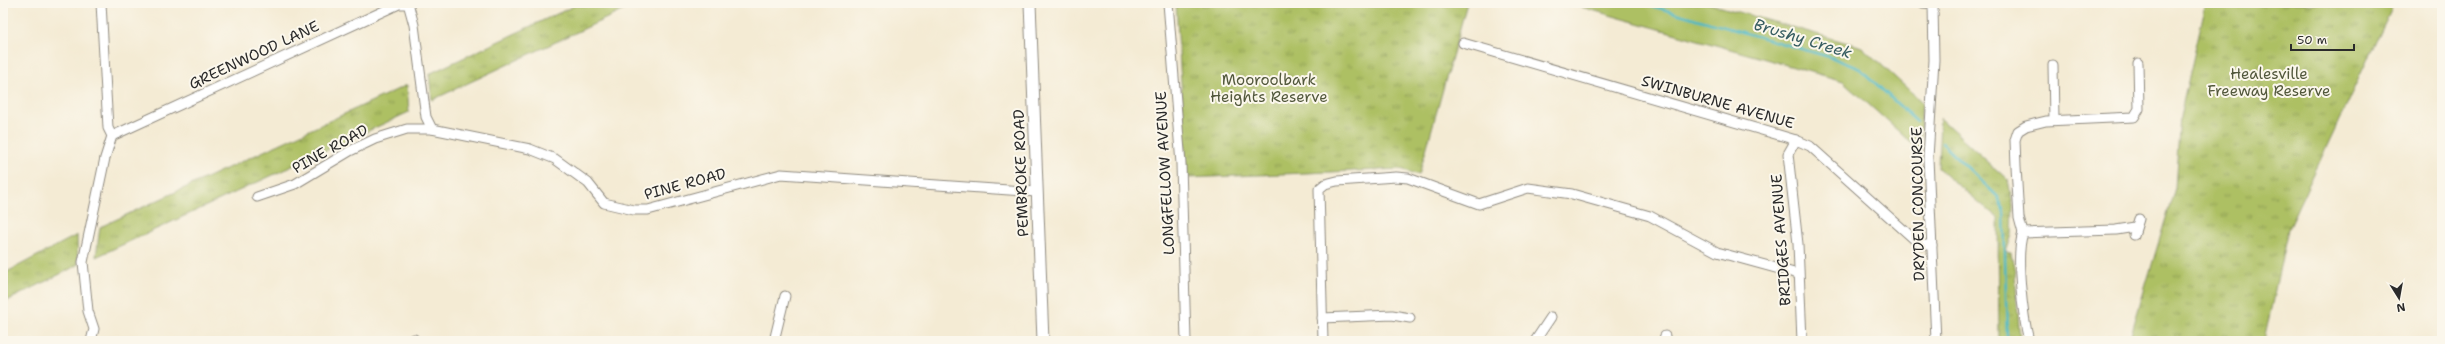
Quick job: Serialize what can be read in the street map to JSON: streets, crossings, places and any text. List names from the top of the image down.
{
  "streets": {
    "street": [
      "GREENWOOD LANE",
      "SWINBURNE AVENUE",
      "PINE ROAD",
      "PEMBROKE ROAD",
      "LONGFELLOW AVENUE",
      "DRYDEN CONCOURSE",
      "BRIDGES AVENUE"
    ]
  },
  "crossings": [
    ["SWINBURNE AVENUE", "DRYDEN CONCOURSE"],
    ["SWINBURNE AVENUE", "BRIDGES AVENUE"],
    ["PINE ROAD", "PEMBROKE ROAD"]
  ],
  "water": ["Brushy Creek"],
  "parks": ["Healesville Freeway Reserve", "Mooroolbark Heights Reserve"],
  "scale_bar": "50 m",
  "north": "bottom"
}
